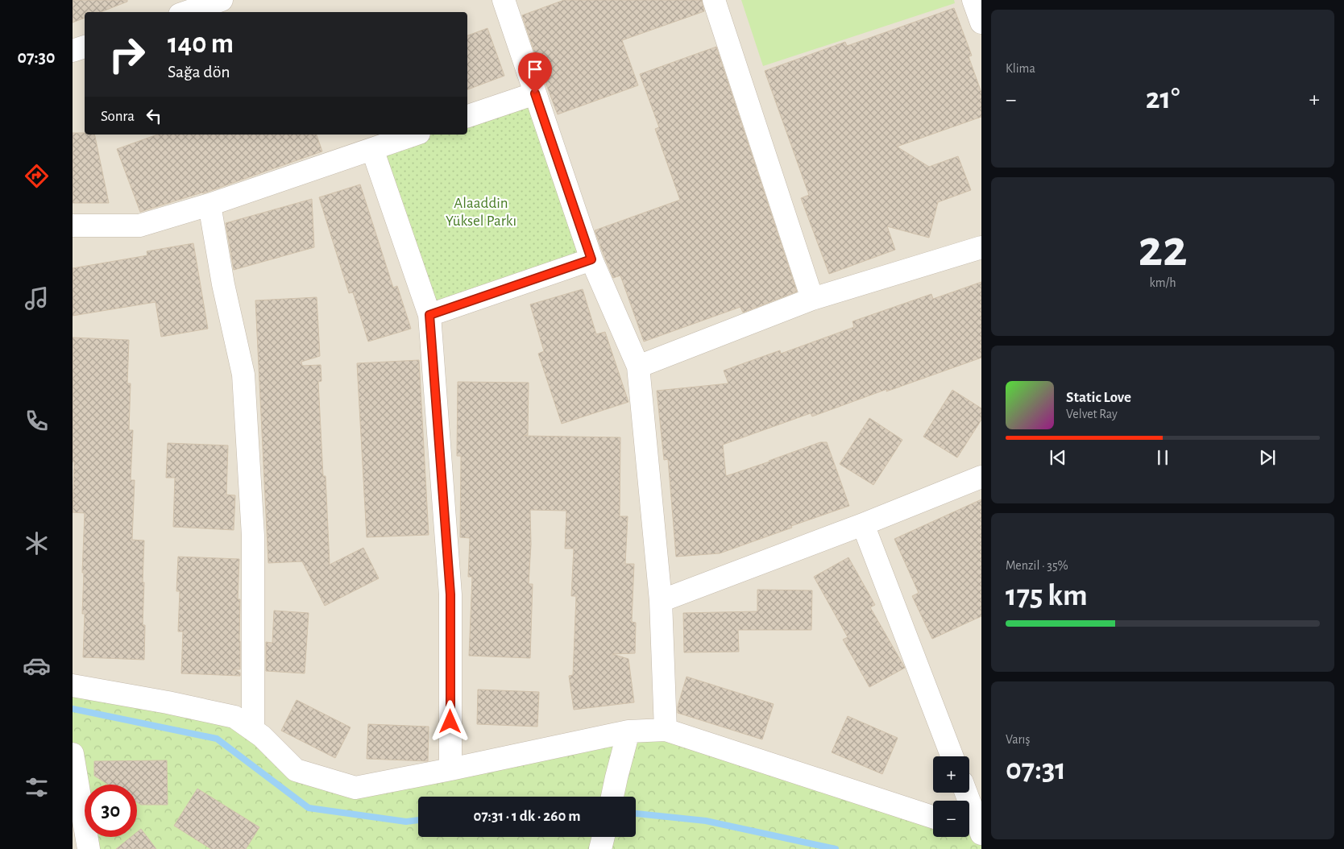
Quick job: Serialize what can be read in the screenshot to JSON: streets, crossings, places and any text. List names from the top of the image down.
{
  "parks": ["Alaaddin Yüksel Parkı"],
  "page": {
    "tabs": "07:30",
    "tile": [
      "Klima",
      ["22", "km/h"],
      ["Menzil · 35%", "175 km"],
      ["Varış", "07:31"]
    ],
    "turn": ["140 m", "Sağa dön"],
    "heat": ["−", "21°", "+"],
    "then": "Sonra",
    "song": ["Static Love", "Velvet Ray"],
    "map_buttons": ["+", "−"],
    "limit": "30",
    "trip": "07:31 · 1 dk · 260 m"
  }
}
